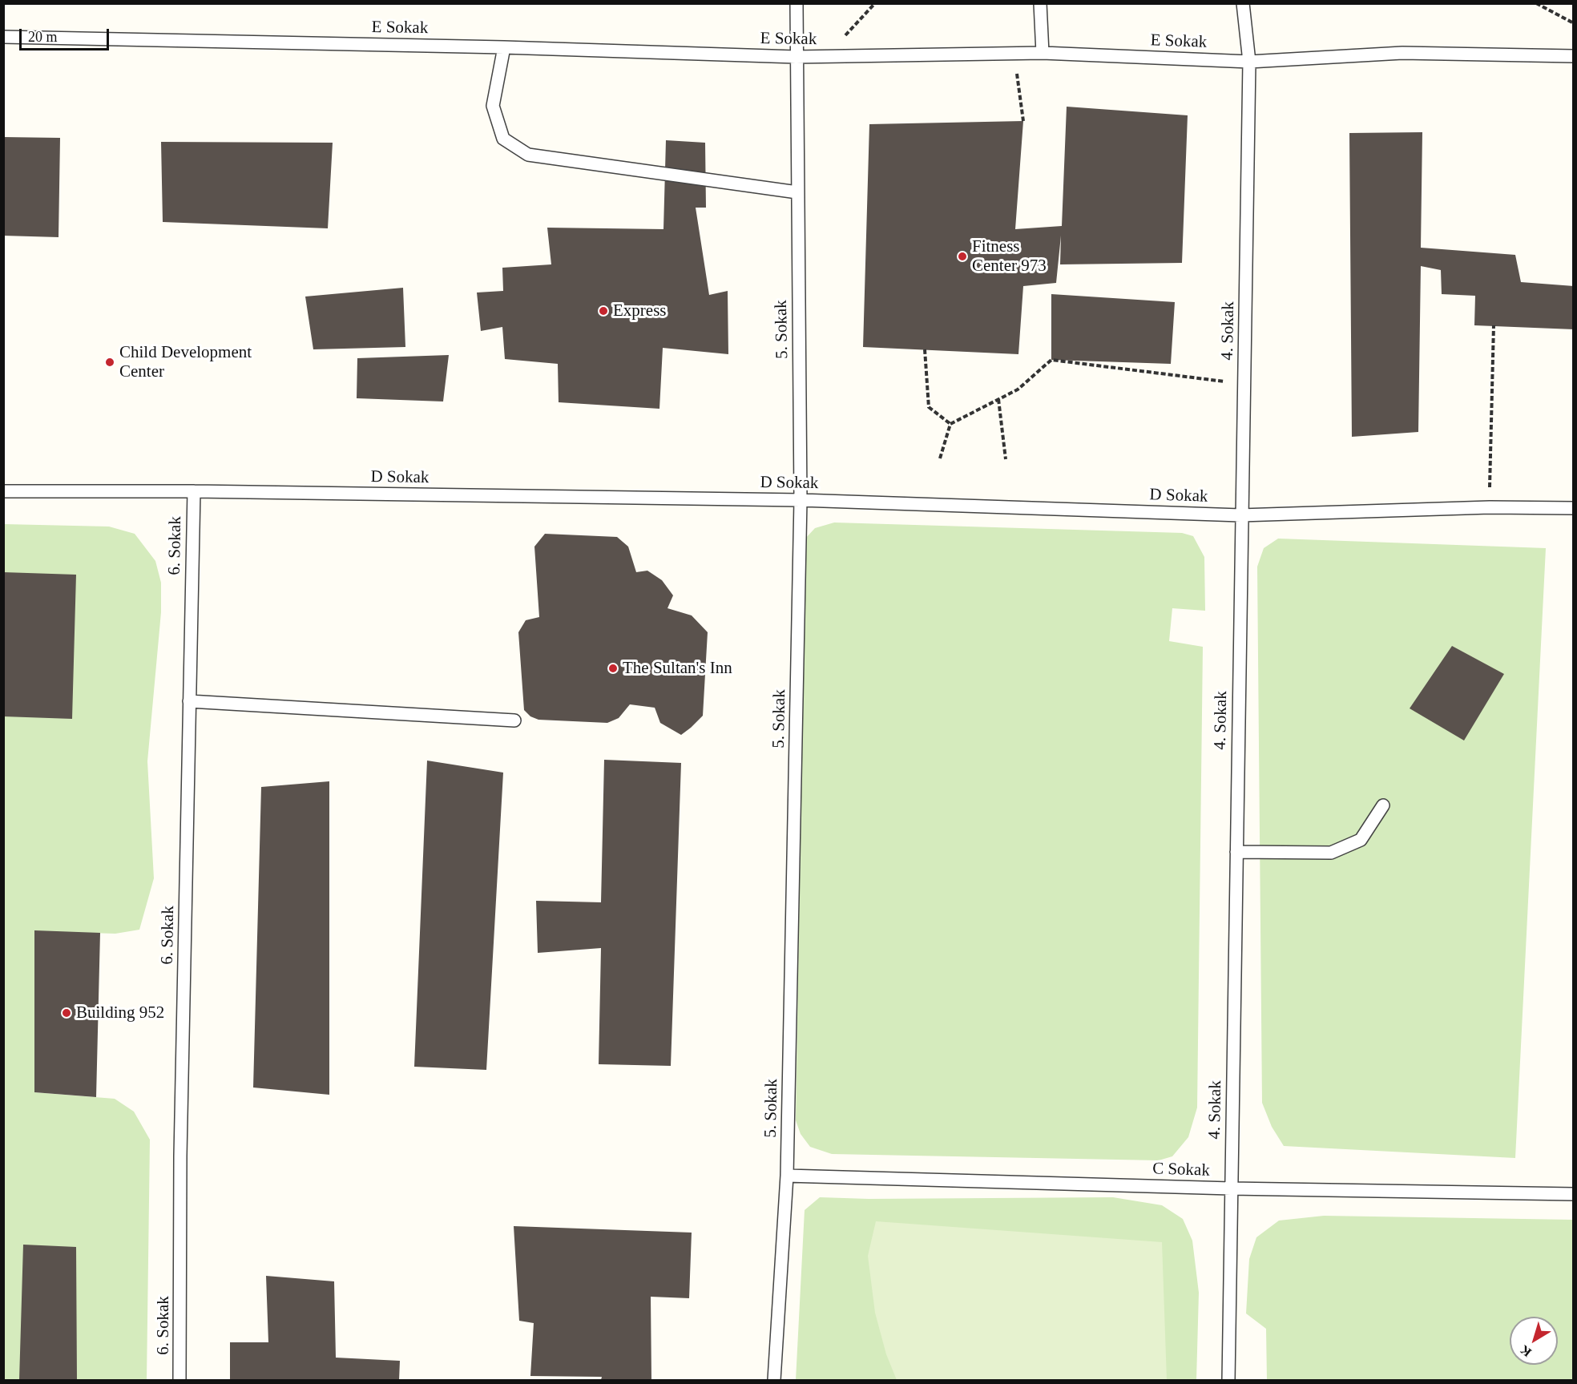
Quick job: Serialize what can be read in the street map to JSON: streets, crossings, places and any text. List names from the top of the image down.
{
  "streets": {
    "lane": [
      "E Sokak",
      "5. Sokak",
      "4. Sokak",
      "D Sokak",
      "6. Sokak",
      "C Sokak"
    ]
  },
  "crossings": [
    ["E Sokak", "5. Sokak"],
    ["E Sokak", "4. Sokak"],
    ["5. Sokak", "D Sokak"],
    ["5. Sokak", "C Sokak"],
    ["4. Sokak", "D Sokak"],
    ["4. Sokak", "C Sokak"],
    ["D Sokak", "6. Sokak"]
  ],
  "places": [
    "Fitness Center 973",
    "Express",
    "Child Development Center",
    "The Sultan's Inn",
    "Building 952"
  ],
  "scale_bar": "20 m",
  "north": "bottom left"
}
